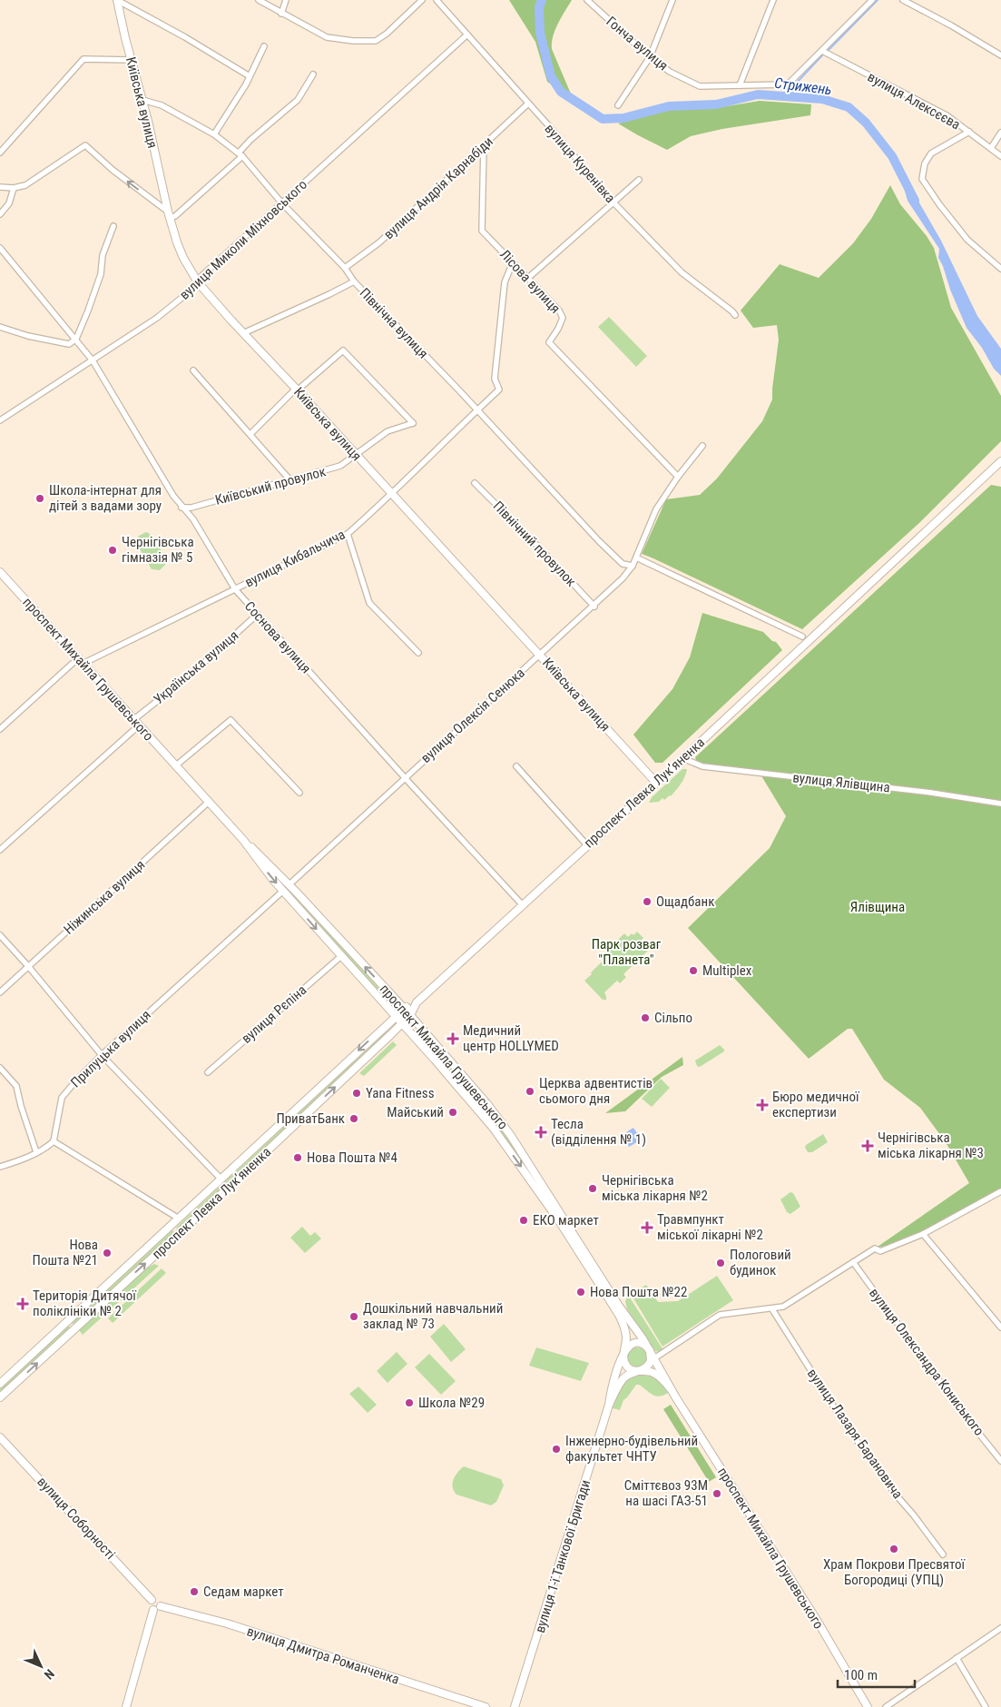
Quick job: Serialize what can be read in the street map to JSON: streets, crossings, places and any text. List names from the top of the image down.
{
  "streets": {
    "main road": [
      "Київська вулиця",
      "проспект Михайла Грушевського",
      "проспект Левка Лукʼяненка",
      "вулиця Соборності",
      "вулиця 1-ї Танкової Бригади",
      "вулиця Дмитра Романченка"
    ],
    "street": [
      "Гонча вулиця",
      "вулиця Алексєєва",
      "вулиця Куренівка",
      "вулиця Андрія Карнабіди",
      "вулиця Миколи Міхновського",
      "Лісова вулиця",
      "Північна вулиця",
      "Київський провулок",
      "Північний провулок",
      "вулиця Кибальчича",
      "Соснова вулиця",
      "Українська вулиця",
      "вулиця Олексія Сенюка",
      "вулиця Ялівщина",
      "Ніжинська вулиця",
      "вулиця Рєпіна",
      "Прилуцька вулиця",
      "вулиця Олександра Кониського",
      "вулиця Лазаря Барановича"
    ]
  },
  "crossings": [
    ["Гонча вулиця", "вулиця Алексєєва"],
    ["Київська вулиця", "вулиця Миколи Міхновського"],
    ["Київська вулиця", "Північна вулиця"],
    ["Київська вулиця", "Київський провулок"],
    ["Київська вулиця", "вулиця Кибальчича"],
    ["Київська вулиця", "вулиця Олексія Сенюка"],
    ["Київська вулиця", "проспект Левка Лукʼяненка"],
    ["вулиця Куренівка", "вулиця Андрія Карнабіди"],
    ["вулиця Куренівка", "вулиця Миколи Міхновського"],
    ["вулиця Андрія Карнабіди", "Лісова вулиця"],
    ["вулиця Андрія Карнабіди", "Північна вулиця"],
    ["вулиця Миколи Міхновського", "Північна вулиця"],
    ["вулиця Миколи Міхновського", "Соснова вулиця"],
    ["Лісова вулиця", "вулиця Кибальчича"],
    ["Лісова вулиця", "вулиця Олексія Сенюка"],
    ["Північна вулиця", "вулиця Кибальчича"],
    ["Північна вулиця", "вулиця Олексія Сенюка"],
    ["Київський провулок", "Соснова вулиця"],
    ["Північний провулок", "вулиця Олексія Сенюка"],
    ["вулиця Кибальчича", "Соснова вулиця"],
    ["вулиця Кибальчича", "проспект Михайла Грушевського"],
    ["Соснова вулиця", "Українська вулиця"],
    ["Соснова вулиця", "вулиця Олексія Сенюка"],
    ["Соснова вулиця", "проспект Левка Лукʼяненка"],
    ["Українська вулиця", "проспект Михайла Грушевського"],
    ["проспект Михайла Грушевського", "вулиця Олексія Сенюка"],
    ["проспект Михайла Грушевського", "проспект Левка Лукʼяненка"],
    ["проспект Михайла Грушевського", "Ніжинська вулиця"],
    ["проспект Михайла Грушевського", "вулиця Рєпіна"],
    ["проспект Михайла Грушевського", "Прилуцька вулиця"],
    ["проспект Михайла Грушевського", "вулиця 1-ї Танкової Бригади"],
    ["вулиця Ялівщина", "проспект Левка Лукʼяненка"],
    ["вулиця Соборності", "вулиця Дмитра Романченка"]
  ],
  "water": ["Стрижень"],
  "parks": ["Ялівщина", "Парк розваг \"Планета\""],
  "places": {
    "other": [
      "Школа-інтернат для дітей з вадами зору",
      "Чернігівська гімназія № 5",
      "Ощадбанк",
      "Multiplex",
      "Сільпо",
      "Церква адвентистів сьомого дня",
      "Yana Fitness",
      "Майський",
      "ПриватБанк",
      "Нова Пошта №4",
      "Чернігівська міська лікарня №2",
      "ЕКО маркет",
      "Нова Пошта №21",
      "Пологовий будинок",
      "Нова Пошта №22",
      "Дошкільний навчальний заклад № 73",
      "Школа №29",
      "Інженерно-будівельний факультет ЧНТУ",
      "Сміттєвоз 93М на шасі ГАЗ-51",
      "Храм Покрови Пресвятої Богородиці (УПЦ)",
      "Седам маркет"
    ],
    "health": [
      "Медичний центр HOLLYMED",
      "Бюро медичної експертизи",
      "Тесла (відділення № 1)",
      "Чернігівська міська лікарня №3",
      "Травмпункт міської лікарні №2",
      "Територія Дитячої поліклініки № 2"
    ]
  },
  "scale_bar": "100 m",
  "north": "bottom right"
}
